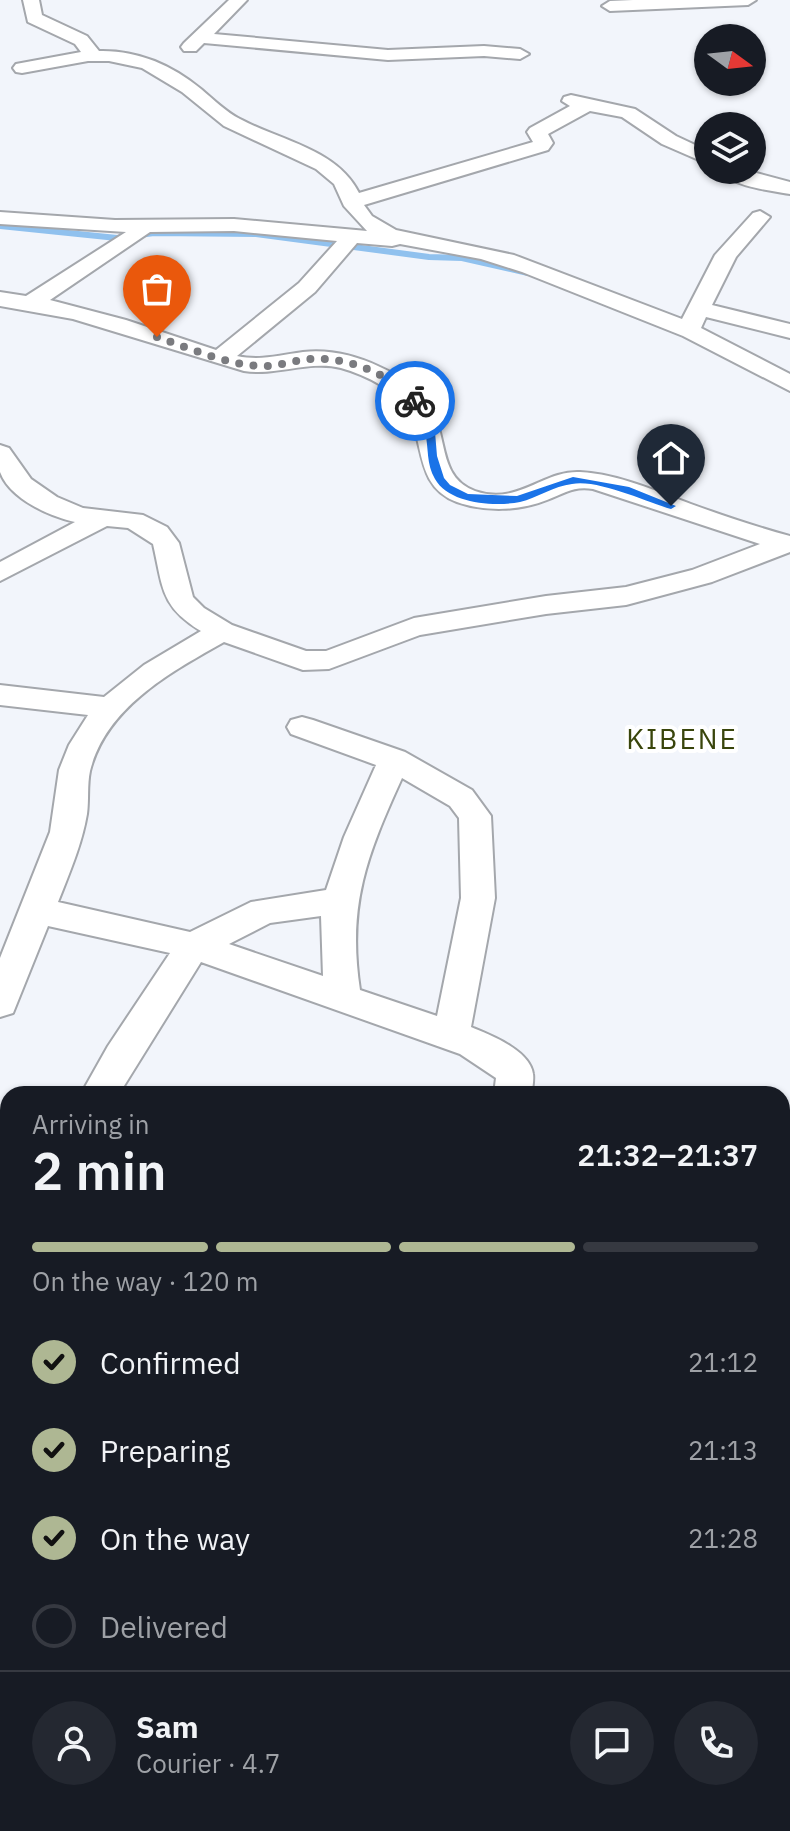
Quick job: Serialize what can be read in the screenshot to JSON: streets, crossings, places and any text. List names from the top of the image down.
{
  "districts": ["KIBENE"],
  "north": "right",
  "page": {
    "heading": ["2 min", "Arriving in", "21:32–21:37"],
    "panel": ["Sam", "Courier · 4.7"],
    "bar": "On the way · 120 m",
    "list": [
      ["Confirmed", "21:12"],
      ["Preparing", "21:13"],
      ["On the way", "21:28"],
      "Delivered"
    ]
  }
}
